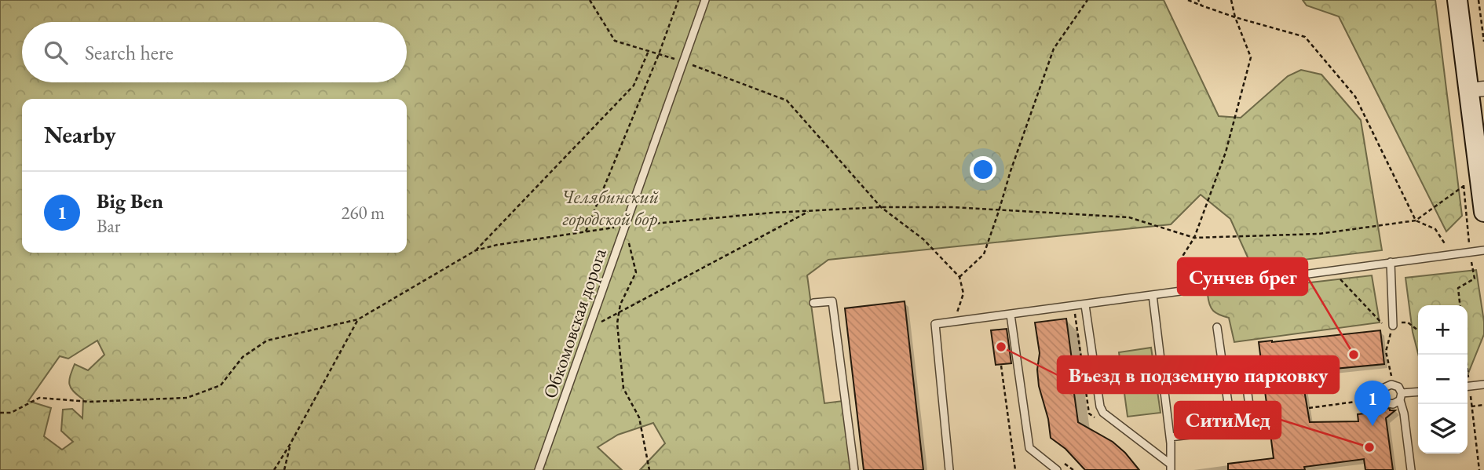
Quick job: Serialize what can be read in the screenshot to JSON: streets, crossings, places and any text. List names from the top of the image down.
{
  "streets": {
    "lane": ["Обкомовская дорога"]
  },
  "parks": ["Челябинский городской бор"],
  "places": ["Въезд в подземную парковку", "Сунчев брег", "СитиМед"],
  "page": {
    "search": "Search here",
    "heading": "Nearby",
    "list": [
      {
        "mark": "1",
        "name": "Big Ben",
        "note": "Bar",
        "value": "260 m"
      }
    ],
    "map_buttons": ["+", "−"],
    "pins": "1"
  }
}
